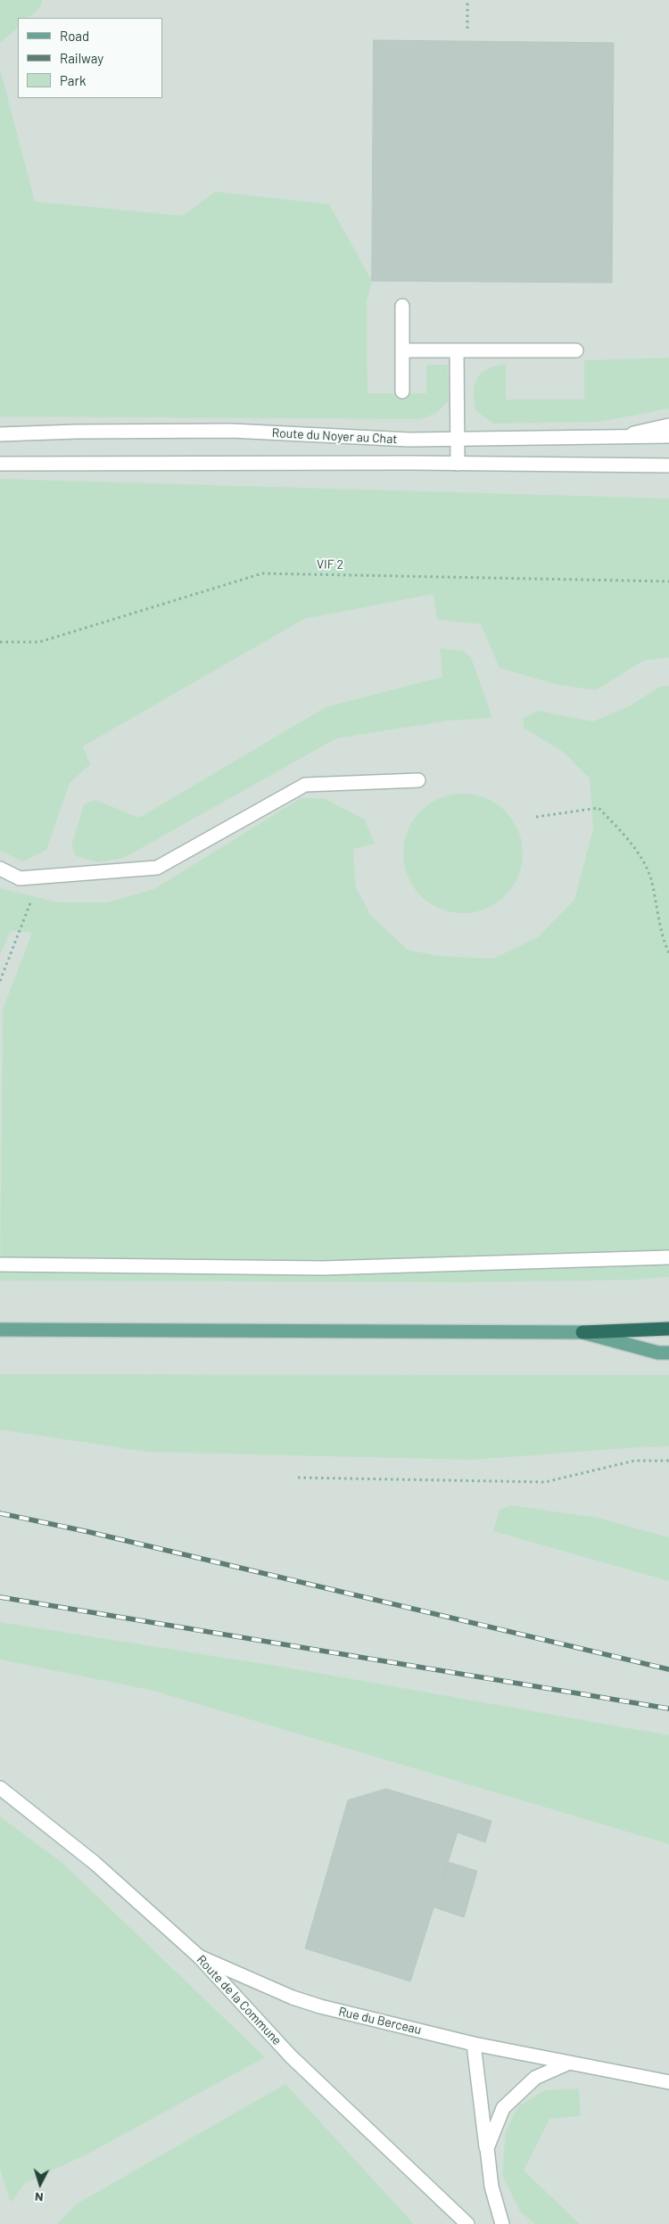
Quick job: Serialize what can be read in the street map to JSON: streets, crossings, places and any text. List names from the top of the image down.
{
  "streets": {
    "street": ["Route du Noyer au Chat", "Route de la Commune", "Rue du Berceau"],
    "path": ["VIF 2"]
  },
  "crossings": [
    ["Route de la Commune", "Rue du Berceau"]
  ],
  "legend": ["Road", "Railway", "Park"],
  "north": "bottom"
}
